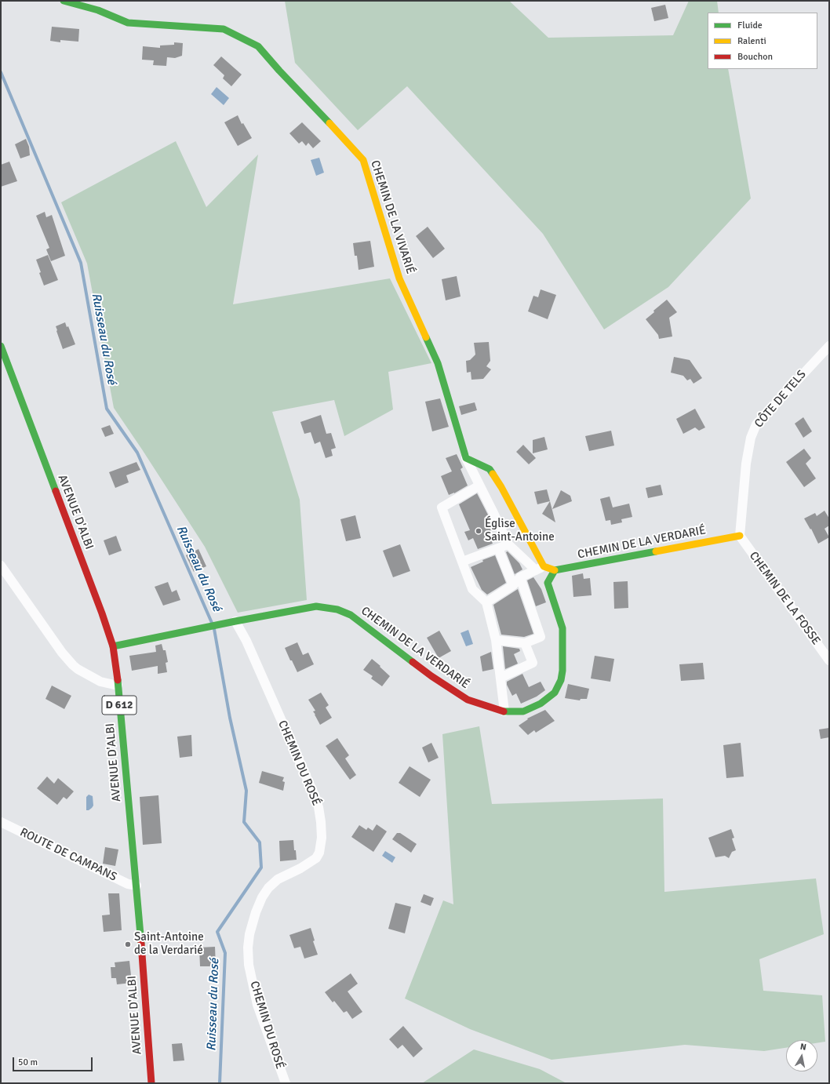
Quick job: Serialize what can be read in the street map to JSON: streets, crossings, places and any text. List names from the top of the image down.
{
  "streets": {
    "street": [
      "CHEMIN DE LA VIVARIÉ",
      "CÔTE DE TELS",
      "AVENUE D'ALBI",
      "CHEMIN DE LA VERDARIÉ",
      "CHEMIN DE LA FOSSE",
      "D 612",
      "CHEMIN DU ROSÉ",
      "ROUTE DE CAMPANS"
    ]
  },
  "crossings": [
    ["CÔTE DE TELS", "CHEMIN DE LA VERDARIÉ"],
    ["CÔTE DE TELS", "CHEMIN DE LA FOSSE"],
    ["AVENUE D'ALBI", "CHEMIN DE LA VERDARIÉ"],
    ["AVENUE D'ALBI", "ROUTE DE CAMPANS"],
    ["CHEMIN DE LA VERDARIÉ", "CHEMIN DE LA FOSSE"],
    ["CHEMIN DE LA VERDARIÉ", "CHEMIN DU ROSÉ"]
  ],
  "water": ["Ruisseau du Rosé"],
  "places": ["Église Saint-Antoine", "Saint-Antoine de la Verdarié"],
  "legend": ["Fluide", "Ralenti", "Bouchon"],
  "scale_bar": "50 m",
  "north": "top"
}
